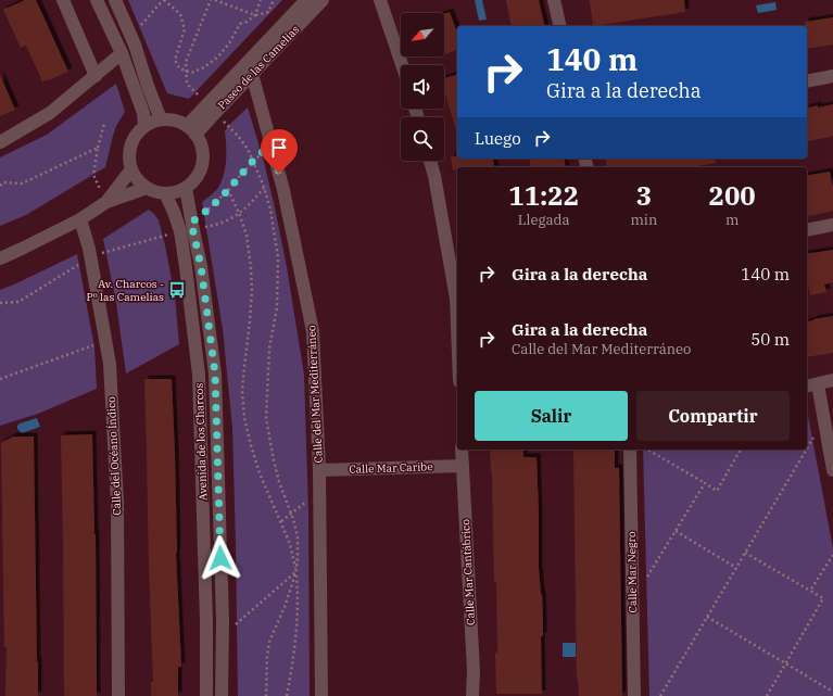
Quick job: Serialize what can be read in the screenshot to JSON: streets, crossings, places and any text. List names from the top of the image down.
{
  "streets": {
    "street": [
      "Paseo de las Camelias",
      "Calle del Mar Mediterráneo",
      "Avenida de los Charcos",
      "Calle del Océano Índico",
      "Calle Mar Caribe",
      "Calle Mar Cantábrico",
      "Calle Mar Negro"
    ]
  },
  "crossings": [
    ["Paseo de las Camelias", "Calle del Mar Mediterráneo"],
    ["Paseo de las Camelias", "Avenida de los Charcos"],
    ["Calle del Mar Mediterráneo", "Calle Mar Caribe"],
    ["Calle Mar Caribe", "Calle Mar Cantábrico"]
  ],
  "places": {
    "bus stop": ["Av. Charcos - Pº las Camelias"]
  },
  "north": "bottom left",
  "page": {
    "turn": ["140 m", "Gira a la derecha"],
    "then": "Luego",
    "eta": [
      "11:22",
      "Llegada",
      "3",
      "min",
      "200",
      "m"
    ],
    "list": [
      {
        "name": "Gira a la derecha",
        "value": "140 m"
      },
      {
        "name": "Gira a la derecha",
        "note": "Calle del Mar Mediterráneo",
        "value": "50 m"
      }
    ],
    "buttons": ["Salir", "Compartir"]
  }
}
